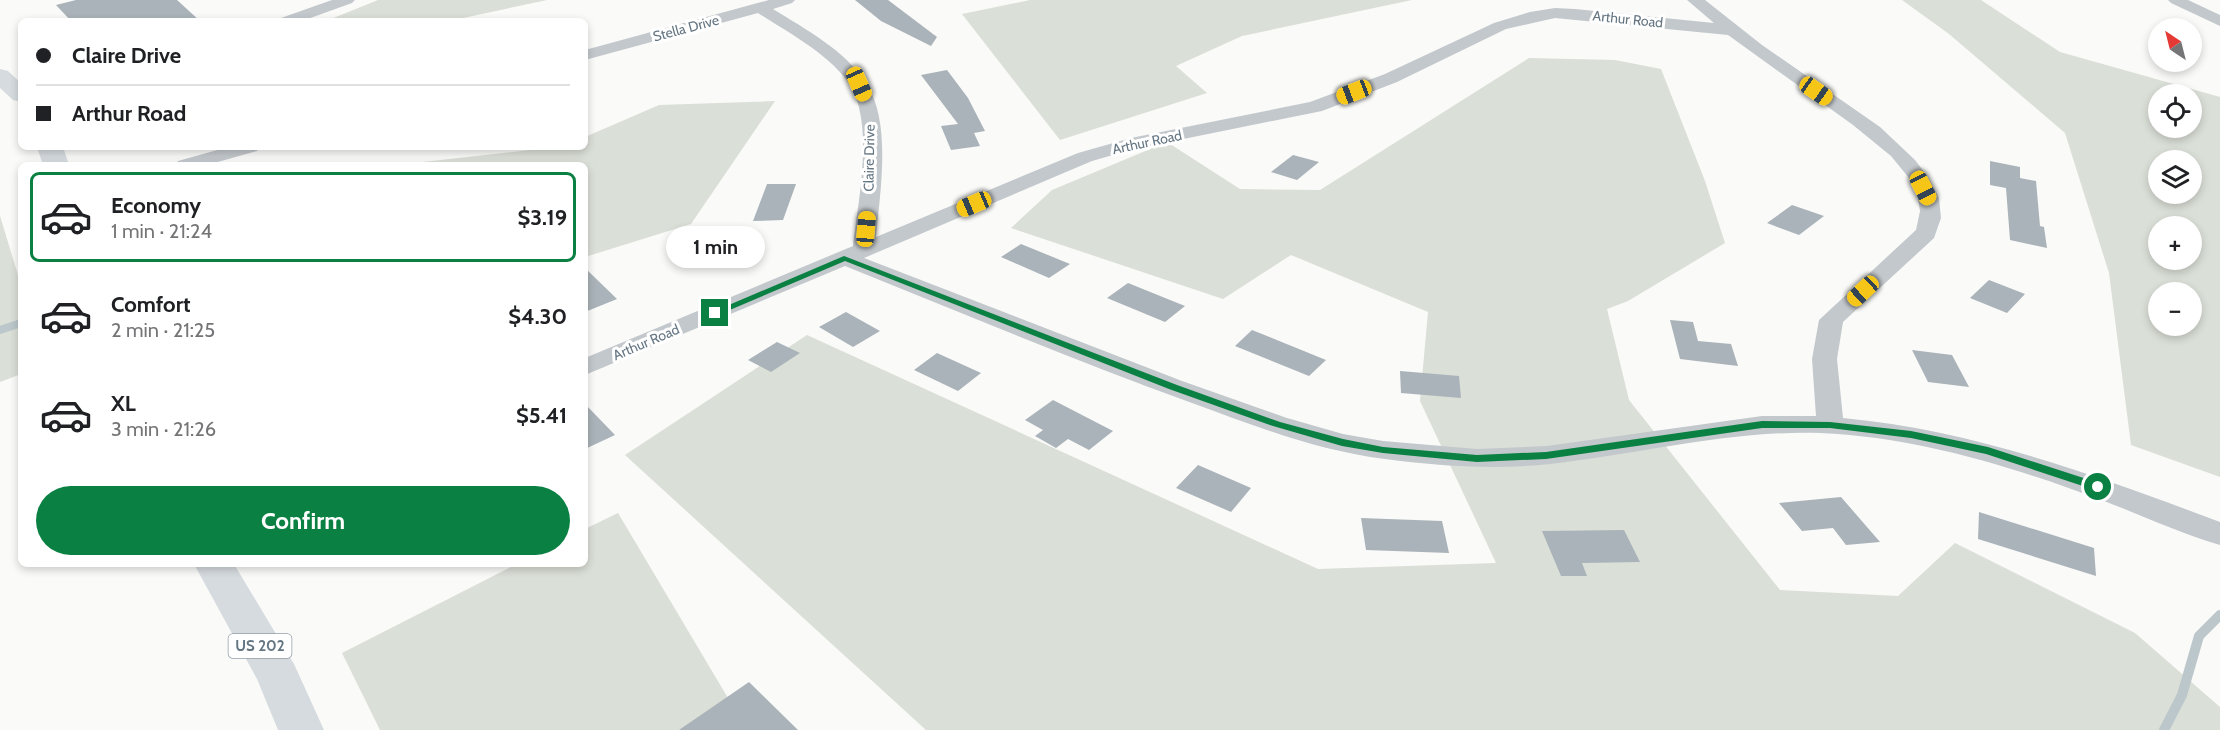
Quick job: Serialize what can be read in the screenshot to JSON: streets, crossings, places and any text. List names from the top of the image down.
{
  "streets": {
    "highway": ["US 202"],
    "street": ["Arthur Road", "Stella Drive", "Claire Drive"]
  },
  "crossings": [
    ["Arthur Road", "Claire Drive"],
    ["Stella Drive", "Claire Drive"]
  ],
  "north": "top left",
  "page": {
    "map_buttons": ["+", "−"],
    "banner": ["Claire Drive", "Arthur Road"],
    "list": [
      {
        "name": "Economy",
        "note": "1 min · 21:24",
        "value": "$3.19"
      },
      {
        "name": "Comfort",
        "note": "2 min · 21:25",
        "value": "$4.30"
      },
      {
        "name": "XL",
        "note": "3 min · 21:26",
        "value": "$5.41"
      }
    ],
    "bubble": "1 min",
    "buttons": "Confirm"
  }
}
